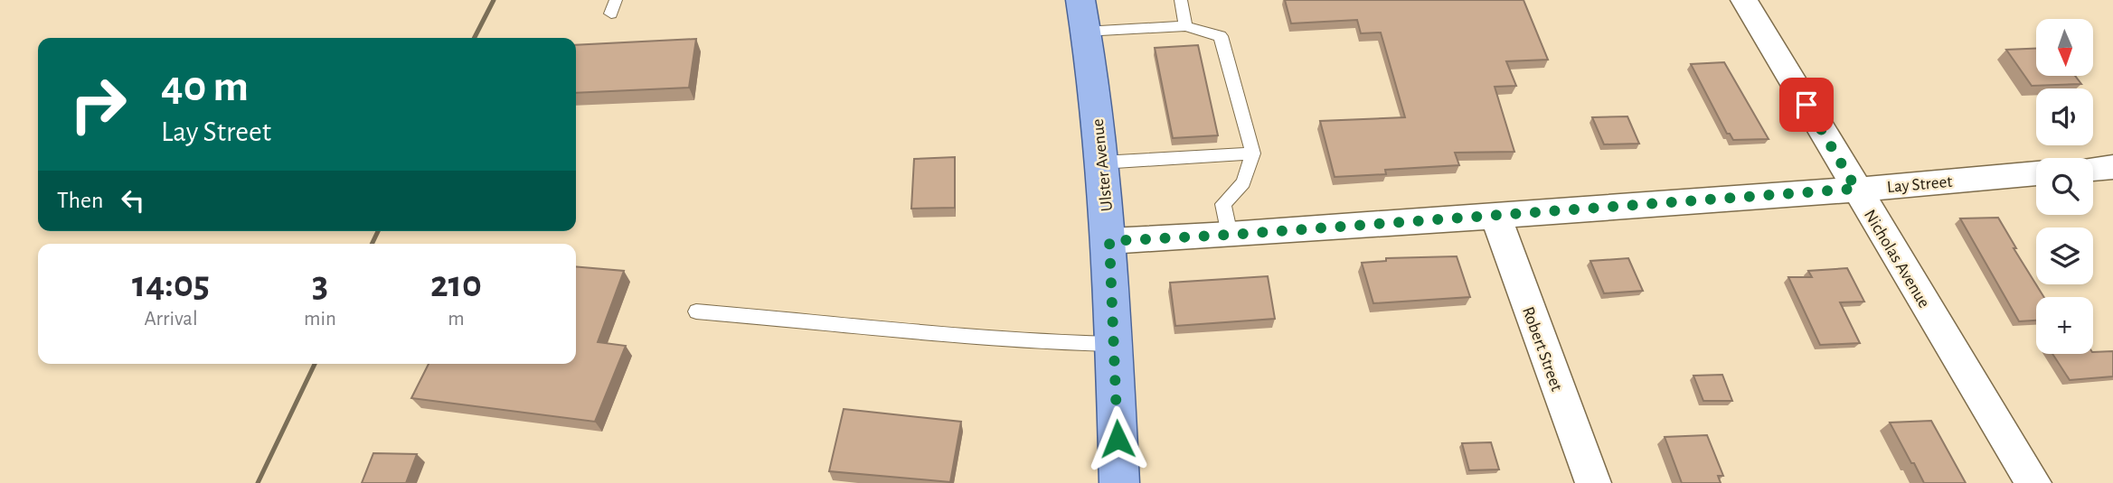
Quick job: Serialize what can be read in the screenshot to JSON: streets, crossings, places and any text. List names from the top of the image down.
{
  "streets": {
    "main road": ["Ulster Avenue"],
    "street": ["Lay Street", "Nicholas Avenue", "Robert Street"]
  },
  "crossings": [
    ["Ulster Avenue", "Lay Street"],
    ["Lay Street", "Nicholas Avenue"],
    ["Lay Street", "Robert Street"]
  ],
  "north": "bottom",
  "page": {
    "map_buttons": "+",
    "turn": ["40 m", "Lay Street"],
    "then": "Then",
    "eta": [
      "14:05",
      "Arrival",
      "3",
      "min",
      "210",
      "m"
    ]
  }
}
